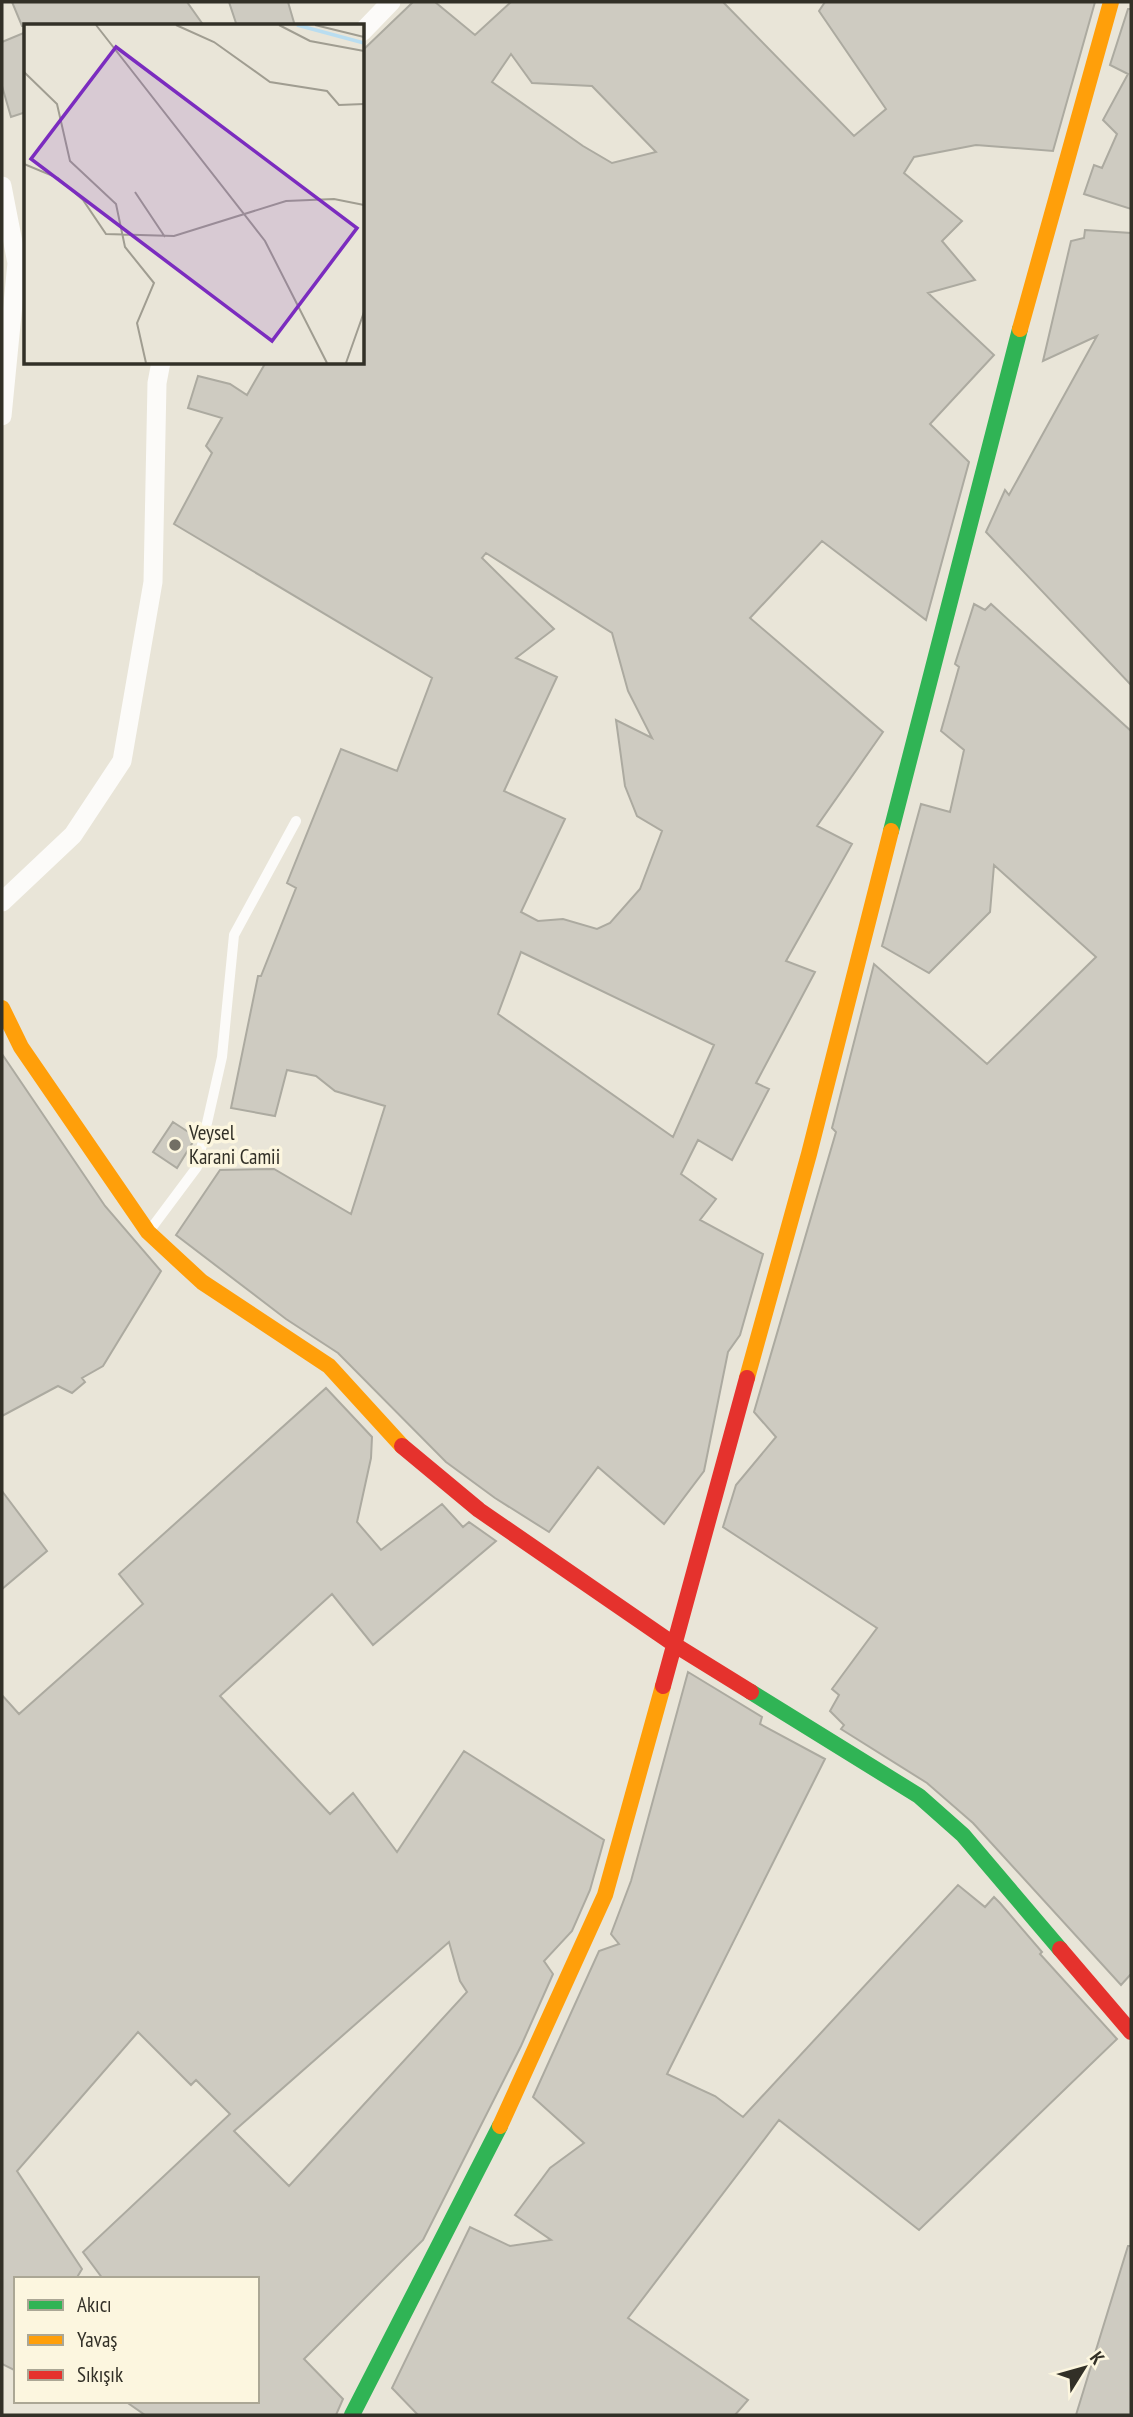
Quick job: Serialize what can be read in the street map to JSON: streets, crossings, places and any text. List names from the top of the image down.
{
  "places": ["Veysel Karani Camii"],
  "legend": ["Akıcı", "Yavaş", "Sıkışık"],
  "north": "top right"
}
